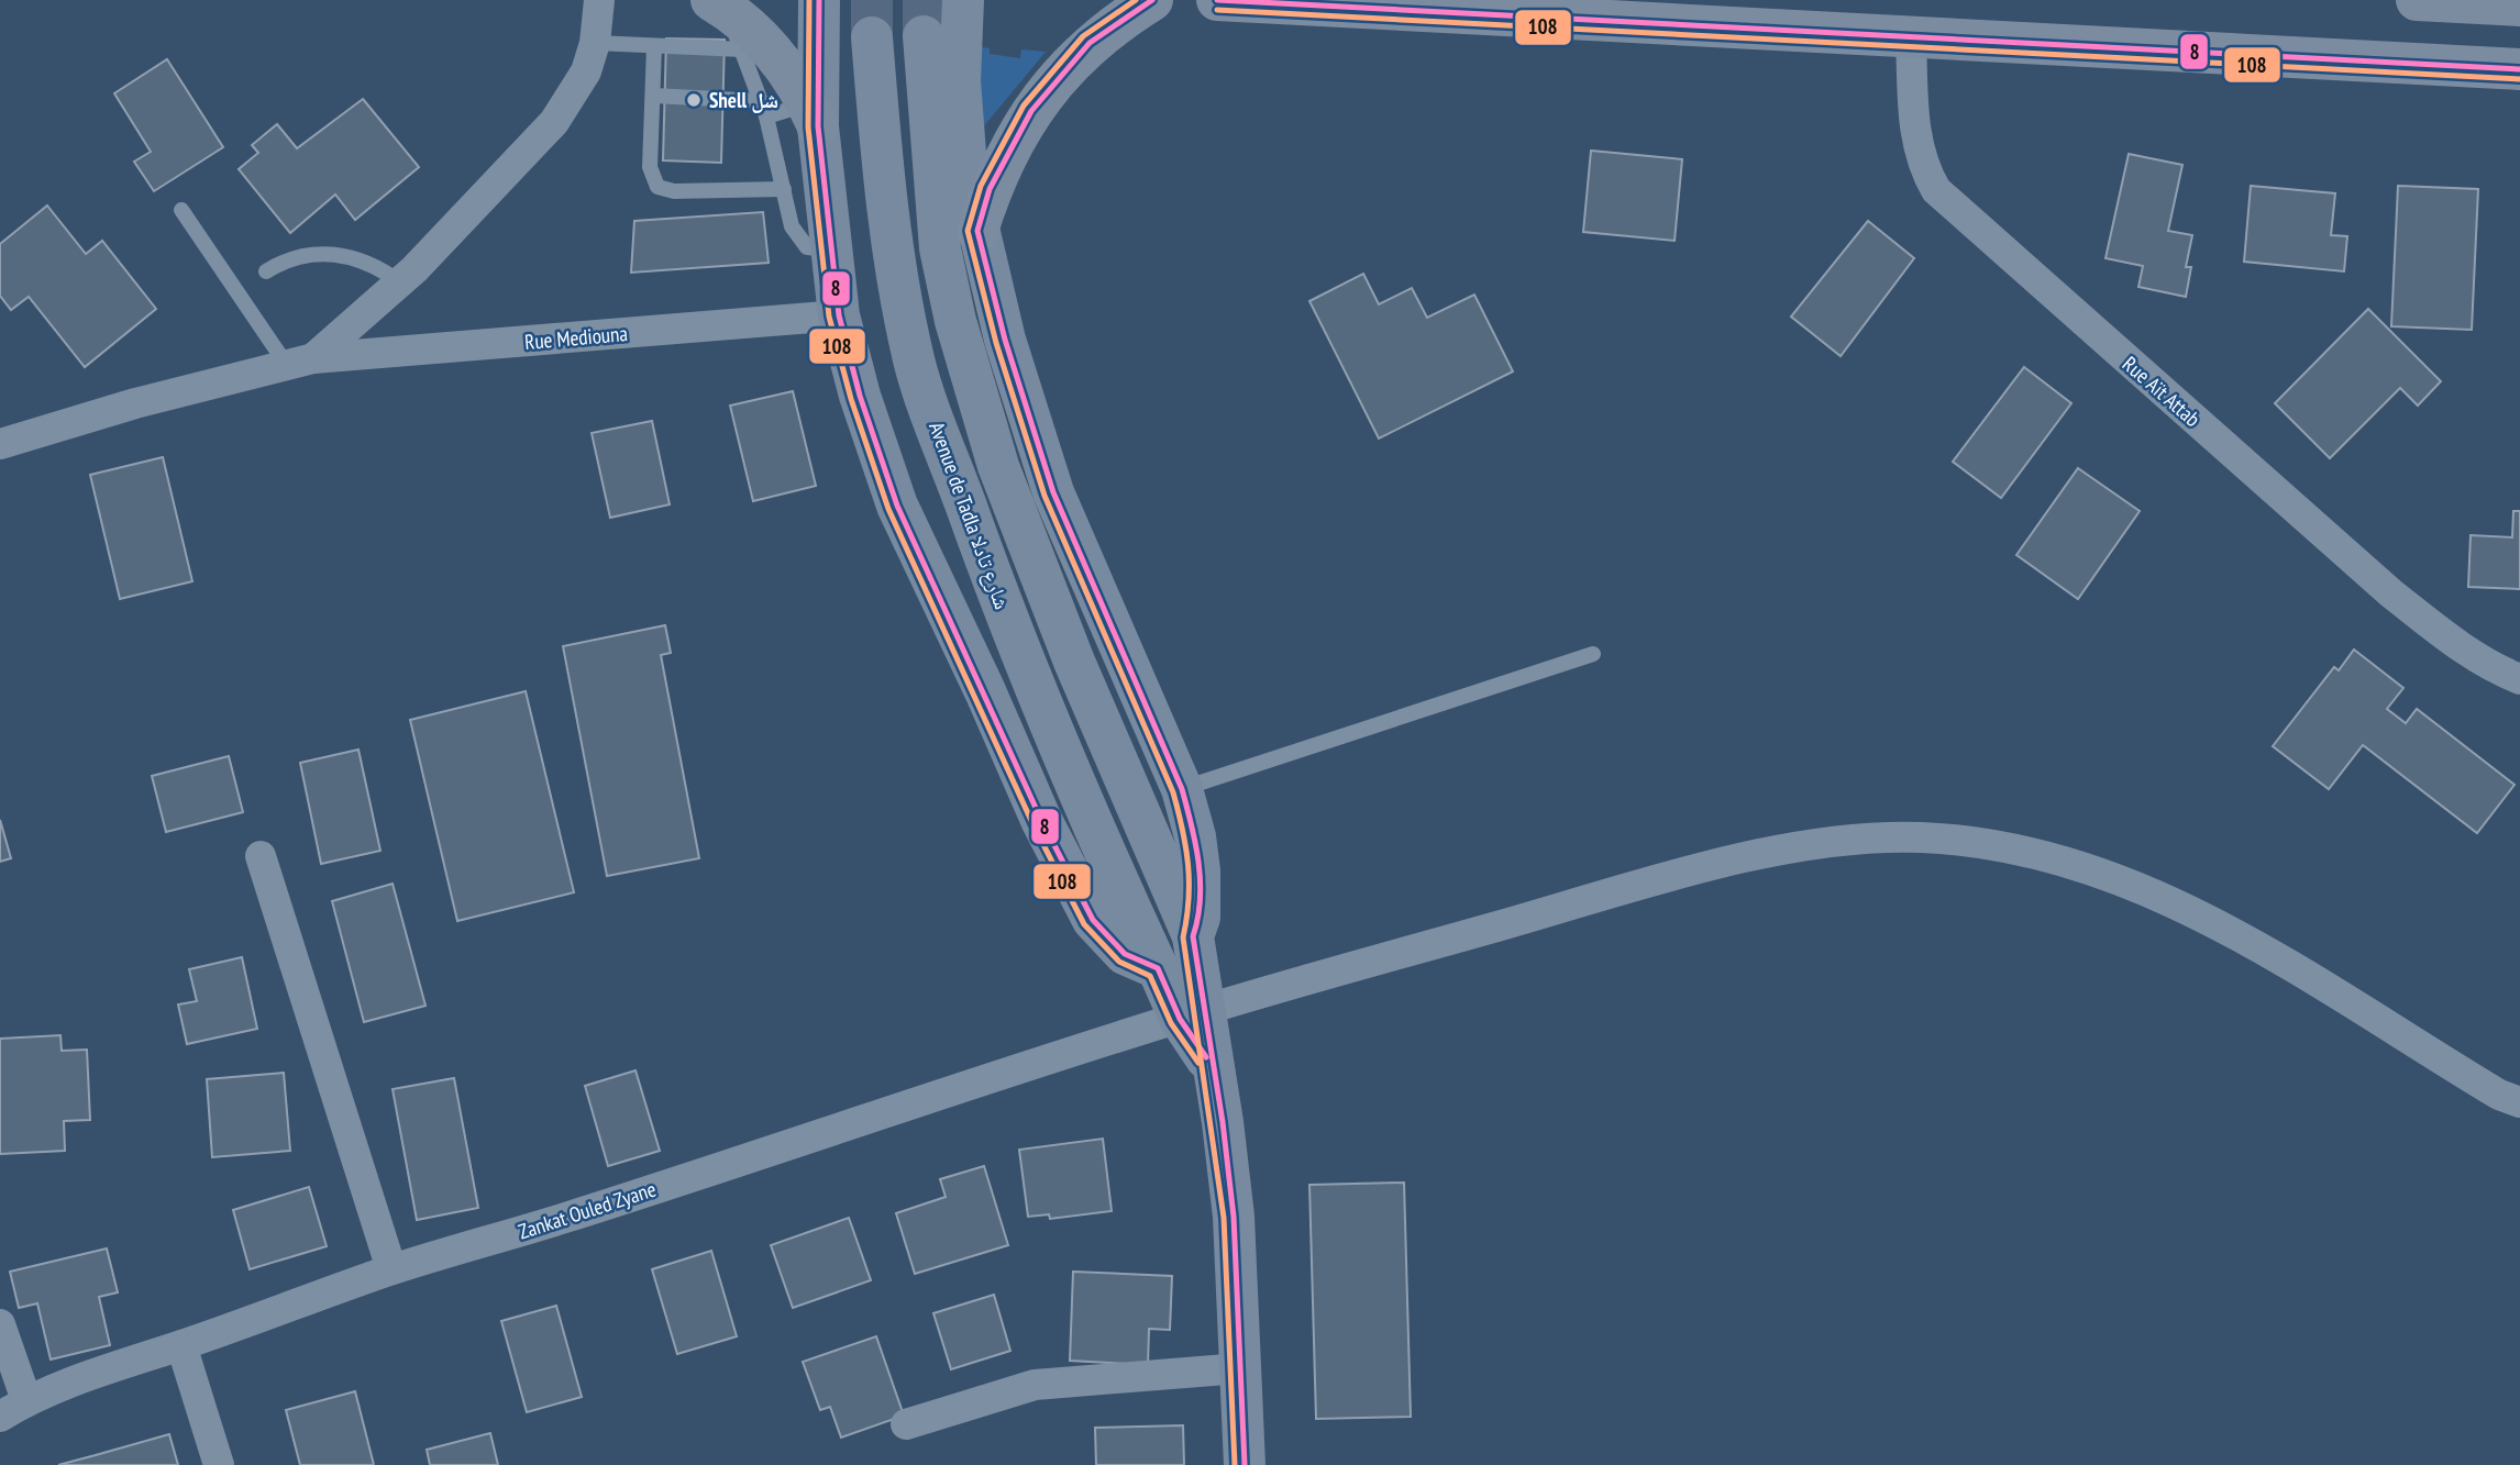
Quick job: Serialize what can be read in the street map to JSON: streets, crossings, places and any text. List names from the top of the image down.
{
  "streets": {
    "main road": ["Avenue de Tadla شارع تادلا"],
    "street": ["Rue Mediouna", "Rue Aït Attab", "Zankat Ouled Zyane"]
  },
  "crossings": [
    ["Avenue de Tadla شارع تادلا", "Zankat Ouled Zyane"]
  ],
  "places": ["Shell شل"],
  "lines": ["transit line 8", "transit line 108"]
}
